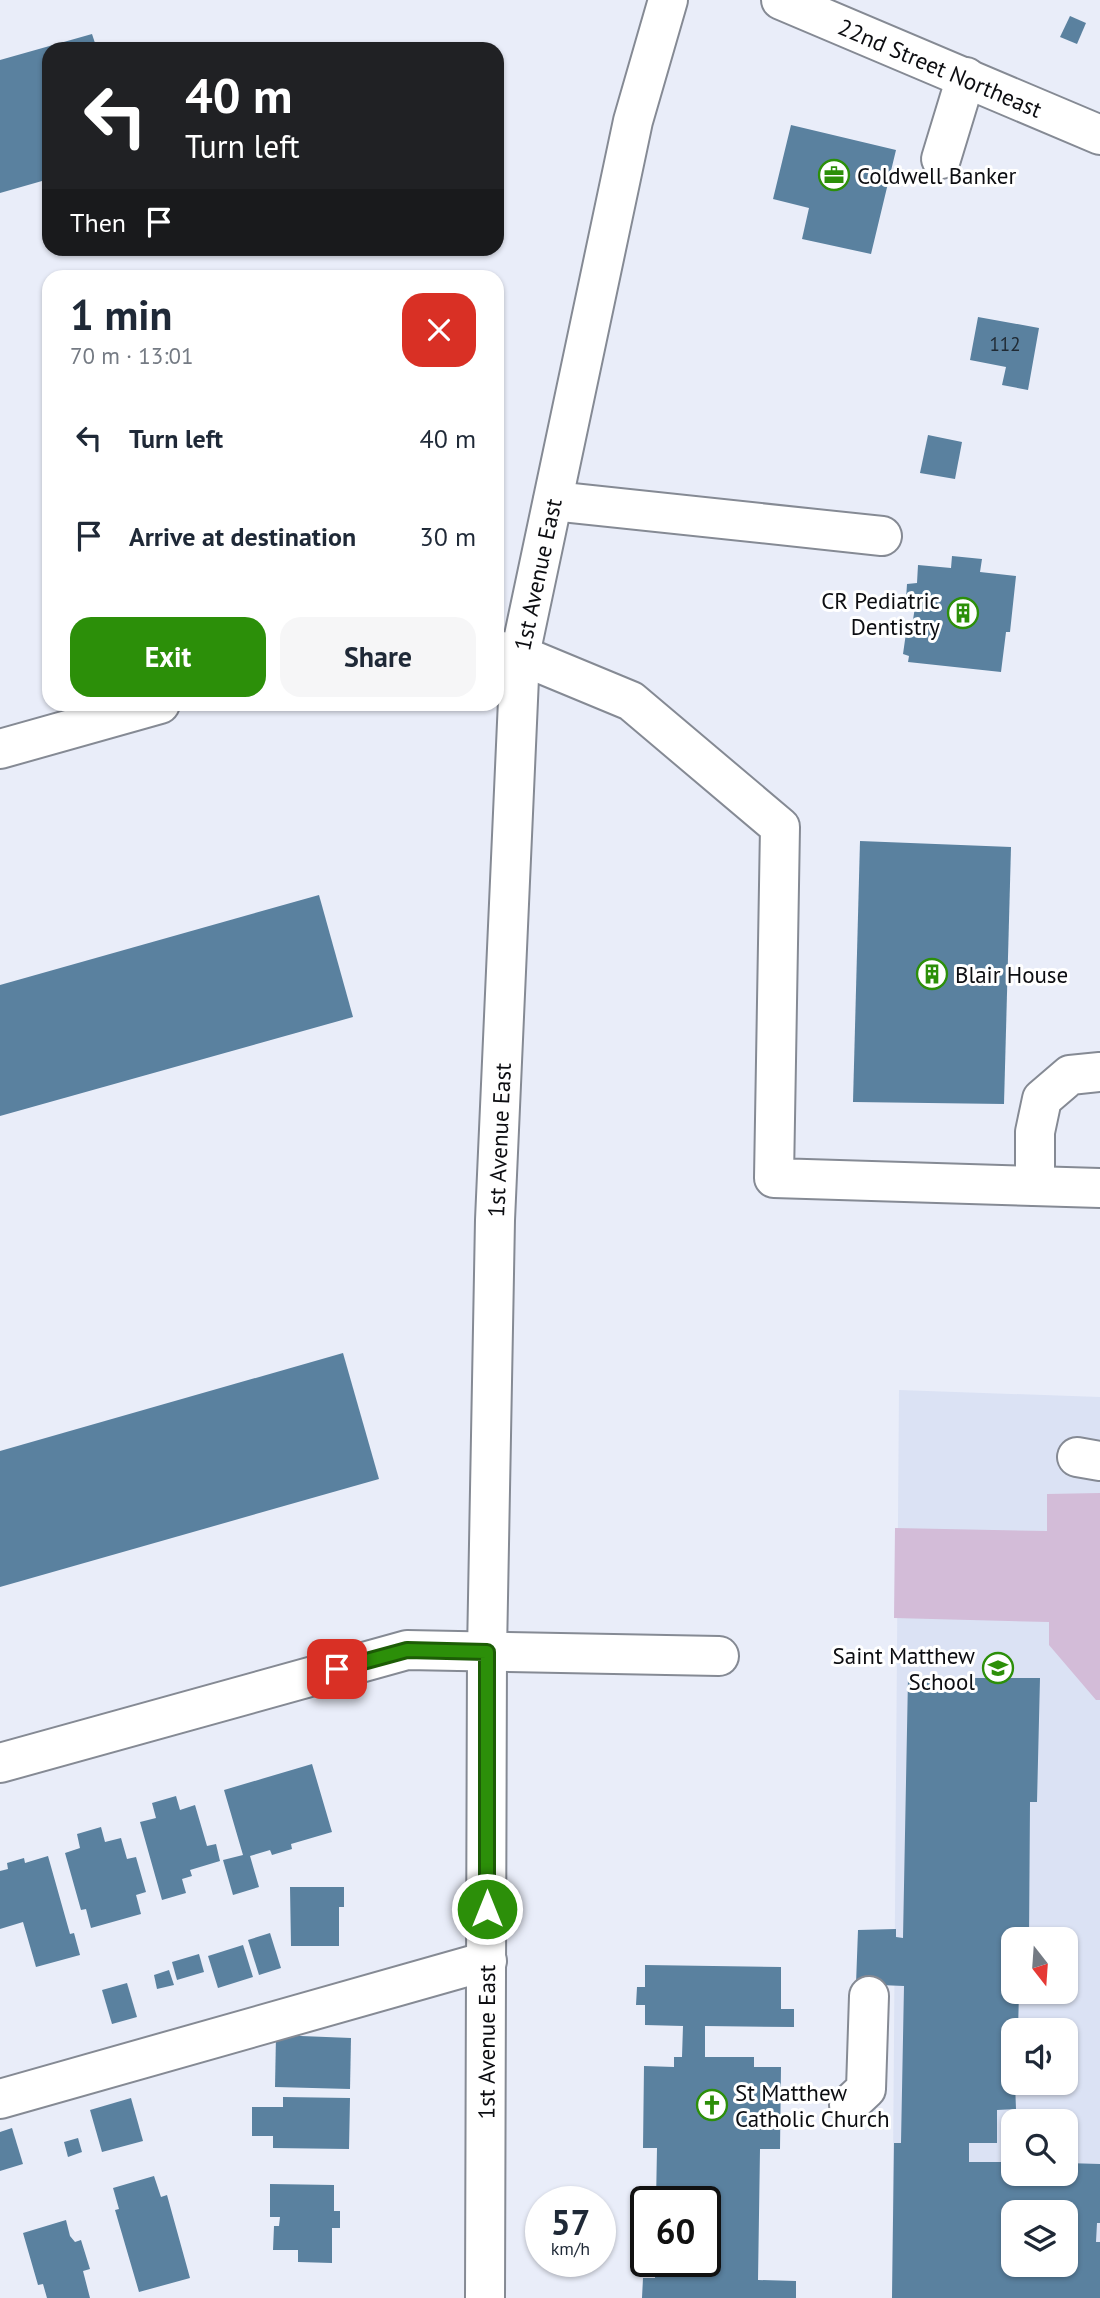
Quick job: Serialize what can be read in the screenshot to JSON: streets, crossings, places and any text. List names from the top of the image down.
{
  "streets": {
    "main road": ["22nd Street Northeast", "1st Avenue East"]
  },
  "places": {
    "office": ["Coldwell Banker"],
    "building": ["CR Pediatric Dentistry", "Blair House"],
    "school or university": ["Saint Matthew School"],
    "church": ["St Matthew Catholic Church"]
  },
  "house_numbers": ["112"],
  "north": "bottom",
  "page": {
    "turn": ["40 m", "Turn left"],
    "then": "Then",
    "heading": ["1 min", "70 m · 13:01"],
    "list": [
      {
        "name": "Turn left",
        "value": "40 m"
      },
      {
        "name": "Arrive at destination",
        "value": "30 m"
      }
    ],
    "buttons": ["Exit", "Share"],
    "speed": "57 km/h",
    "limit": "60"
  }
}
